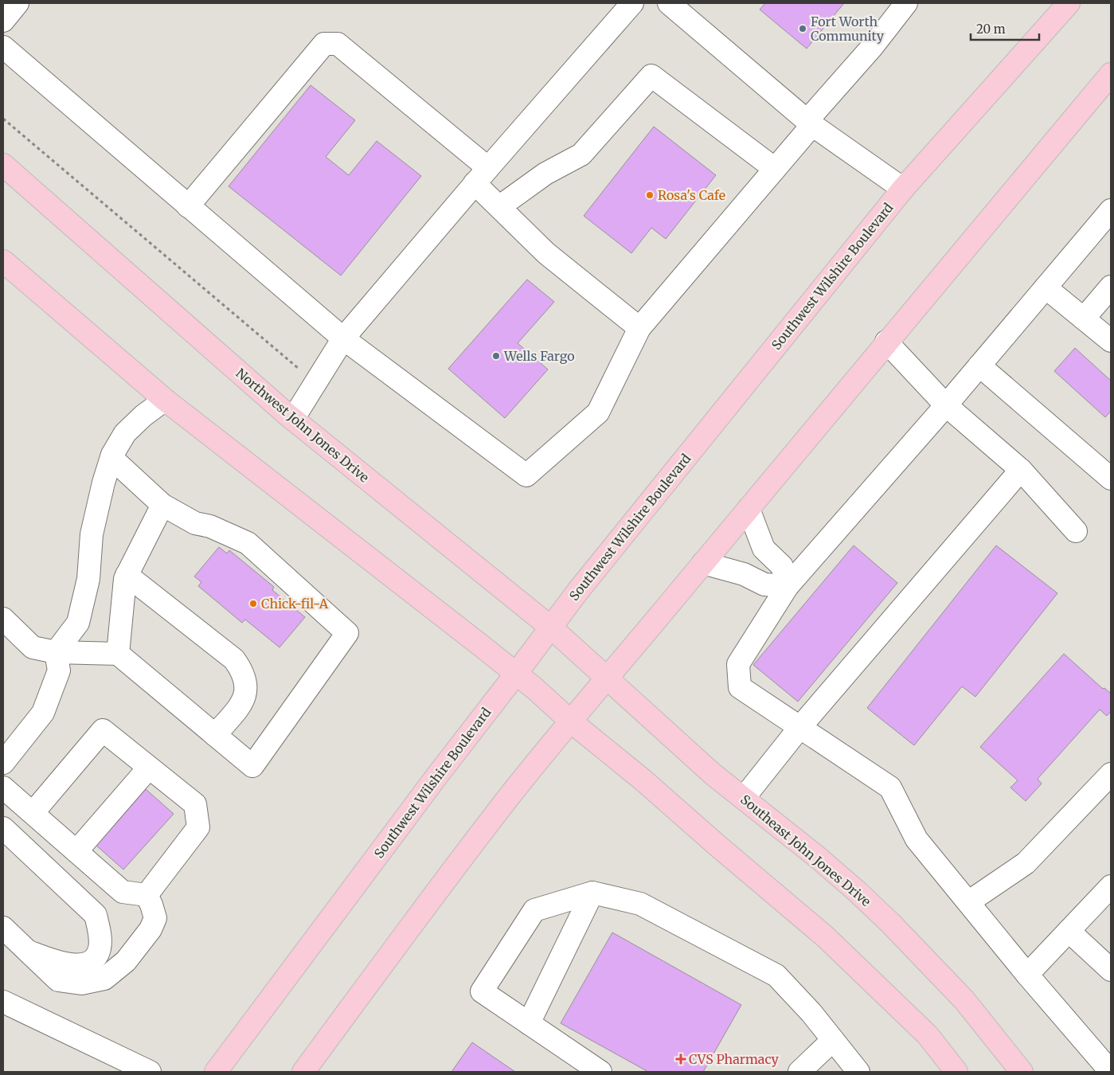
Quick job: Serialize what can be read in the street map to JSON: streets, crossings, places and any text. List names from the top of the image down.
{
  "streets": {
    "main road": ["Southwest Wilshire Boulevard", "Northwest John Jones Drive", "Southeast John Jones Drive"]
  },
  "crossings": [
    ["Southwest Wilshire Boulevard", "Northwest John Jones Drive"],
    ["Northwest John Jones Drive", "Southeast John Jones Drive"]
  ],
  "places": {
    "other": [
      "Fort Worth Community",
      "Rosa's Cafe",
      "Wells Fargo",
      "Chick-fil-A"
    ],
    "health": ["CVS Pharmacy"]
  },
  "scale_bar": "20 m"
}
